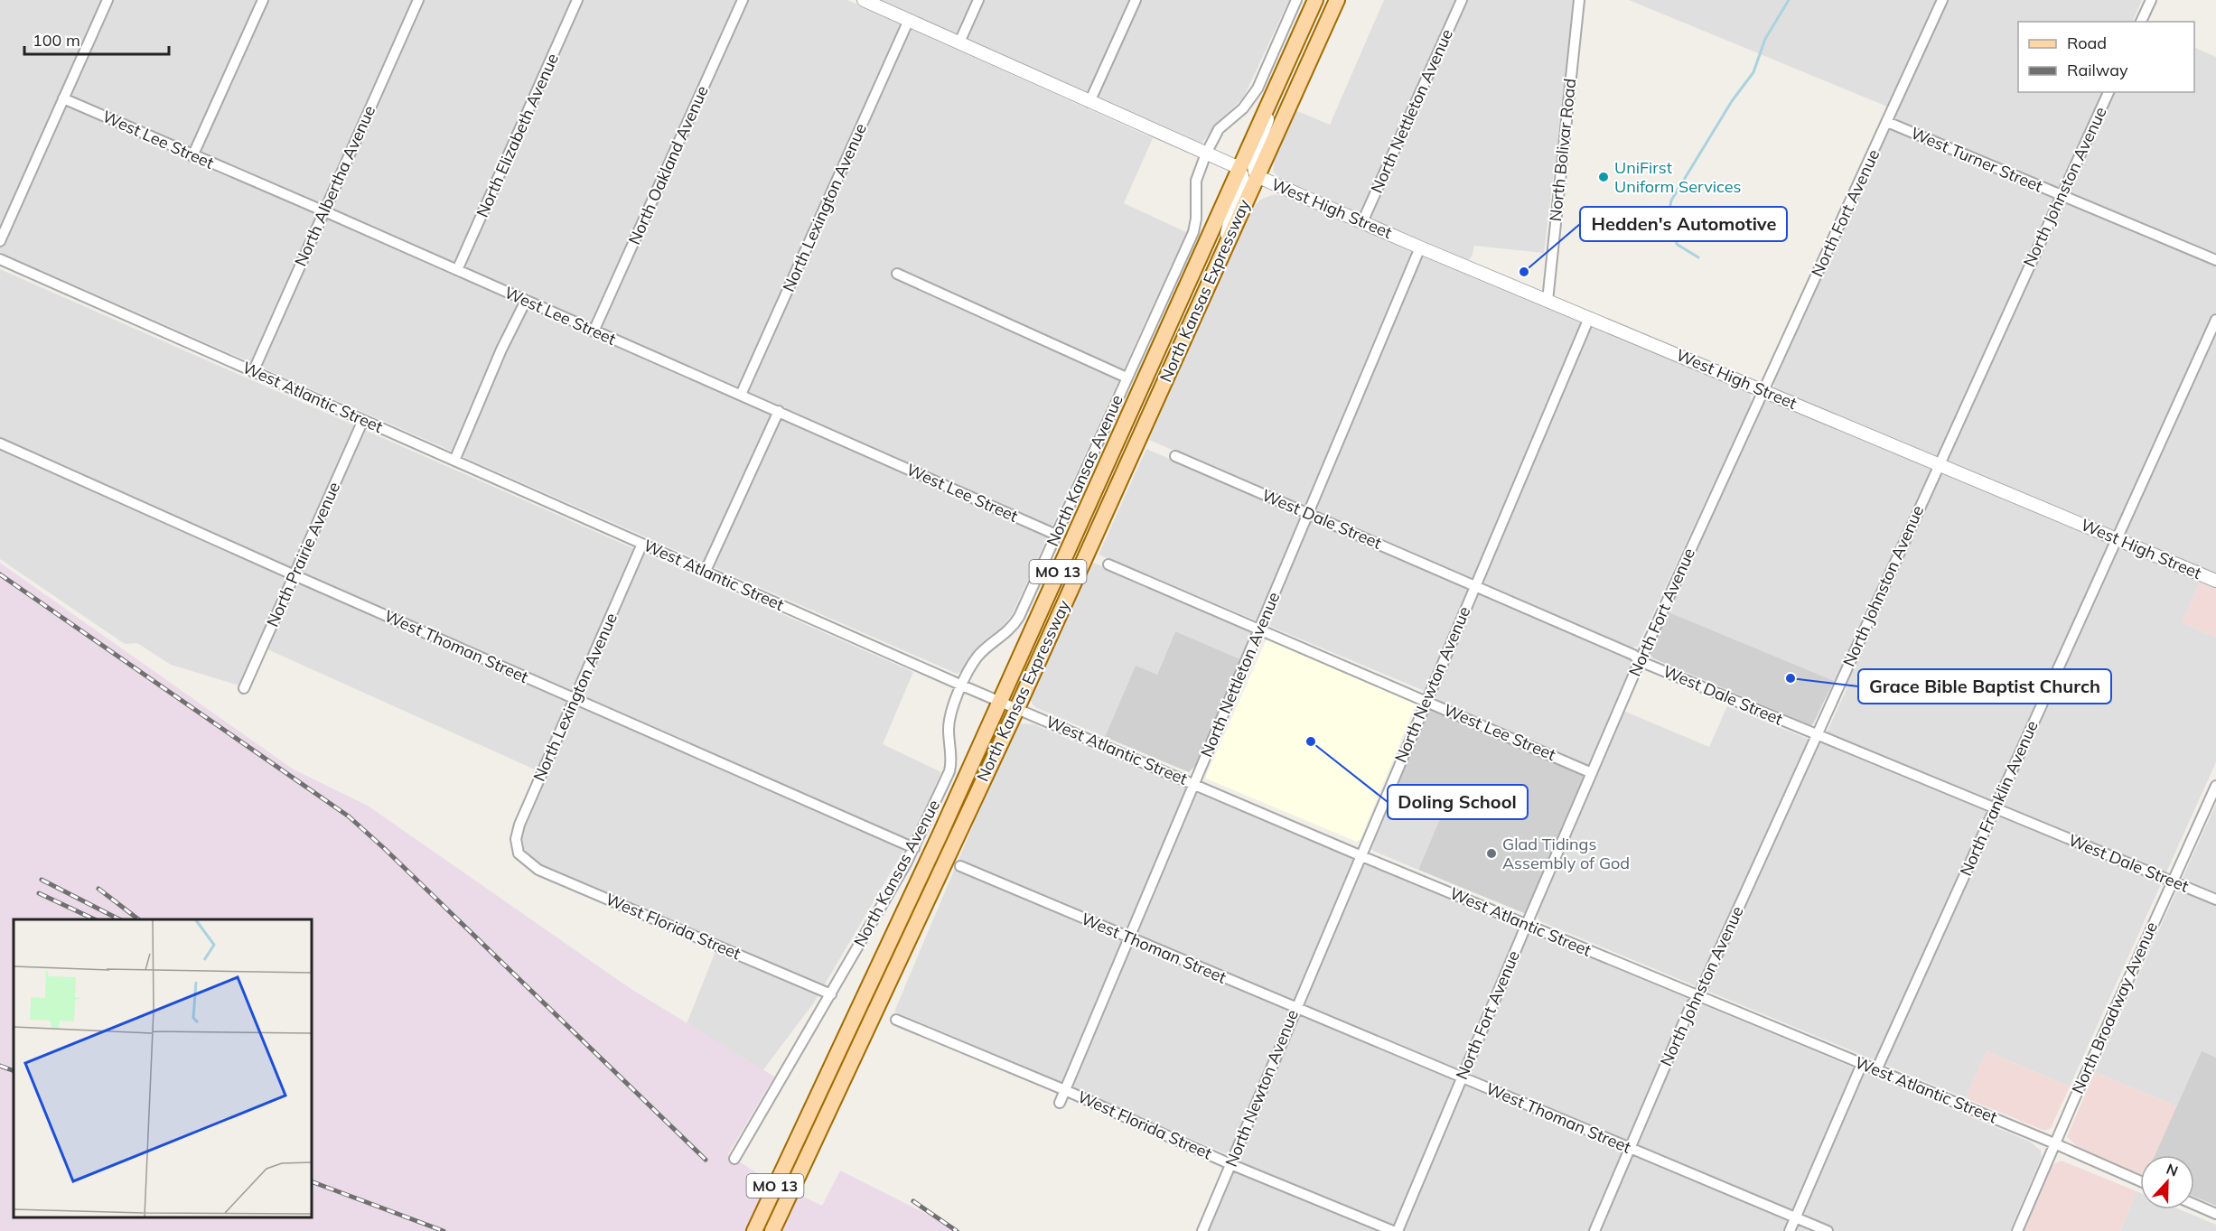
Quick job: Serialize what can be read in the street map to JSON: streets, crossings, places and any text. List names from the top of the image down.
{
  "streets": {
    "main road": ["North Kansas Expressway", "MO 13"],
    "street": [
      "North Nettleton Avenue",
      "North Elizabeth Avenue",
      "West Lee Street",
      "North Bolivar Road",
      "West Turner Street",
      "North Oakland Avenue",
      "North Albertha Avenue",
      "North Johnston Avenue",
      "North Lexington Avenue",
      "West High Street",
      "North Fort Avenue",
      "West Atlantic Street",
      "North Kansas Avenue",
      "West Dale Street",
      "North Prairie Avenue",
      "West Thoman Street",
      "North Newton Avenue",
      "North Franklin Avenue",
      "West Florida Street",
      "North Broadway Avenue"
    ]
  },
  "crossings": [
    ["North Nettleton Avenue", "West Lee Street"],
    ["North Nettleton Avenue", "West High Street"],
    ["North Nettleton Avenue", "West Atlantic Street"],
    ["North Nettleton Avenue", "West Dale Street"],
    ["North Nettleton Avenue", "West Thoman Street"],
    ["North Nettleton Avenue", "West Florida Street"],
    ["North Elizabeth Avenue", "West Lee Street"],
    ["West Lee Street", "North Oakland Avenue"],
    ["West Lee Street", "North Albertha Avenue"],
    ["West Lee Street", "North Lexington Avenue"],
    ["West Lee Street", "North Fort Avenue"],
    ["West Lee Street", "North Kansas Avenue"],
    ["West Lee Street", "North Newton Avenue"],
    ["North Bolivar Road", "West High Street"],
    ["West Turner Street", "North Johnston Avenue"],
    ["West Turner Street", "North Fort Avenue"],
    ["North Albertha Avenue", "West Atlantic Street"],
    ["North Johnston Avenue", "West High Street"],
    ["North Johnston Avenue", "West Atlantic Street"],
    ["North Johnston Avenue", "West Dale Street"],
    ["North Johnston Avenue", "West Thoman Street"],
    ["North Lexington Avenue", "West Atlantic Street"],
    ["North Lexington Avenue", "West Thoman Street"],
    ["North Lexington Avenue", "West Florida Street"],
    ["West High Street", "North Fort Avenue"],
    ["West High Street", "North Kansas Expressway"],
    ["West High Street", "North Newton Avenue"],
    ["West High Street", "North Franklin Avenue"],
    ["North Fort Avenue", "West Atlantic Street"],
    ["North Fort Avenue", "West Dale Street"],
    ["North Fort Avenue", "West Thoman Street"],
    ["North Kansas Expressway", "West Atlantic Street"],
    ["West Atlantic Street", "North Kansas Avenue"],
    ["West Atlantic Street", "North Prairie Avenue"],
    ["West Atlantic Street", "North Newton Avenue"],
    ["West Atlantic Street", "North Franklin Avenue"],
    ["West Atlantic Street", "North Broadway Avenue"],
    ["North Kansas Avenue", "West Thoman Street"],
    ["North Kansas Avenue", "West Florida Street"],
    ["West Dale Street", "North Newton Avenue"],
    ["West Dale Street", "North Franklin Avenue"],
    ["West Dale Street", "North Broadway Avenue"],
    ["North Prairie Avenue", "West Thoman Street"],
    ["West Thoman Street", "North Newton Avenue"],
    ["North Newton Avenue", "West Florida Street"]
  ],
  "places": [
    "UniFirst Uniform Services",
    "Hedden's Automotive",
    "Grace Bible Baptist Church",
    "Doling School",
    "Glad Tidings Assembly of God"
  ],
  "legend": ["Road", "Railway"],
  "scale_bar": "100 m",
  "north": "top"
}
